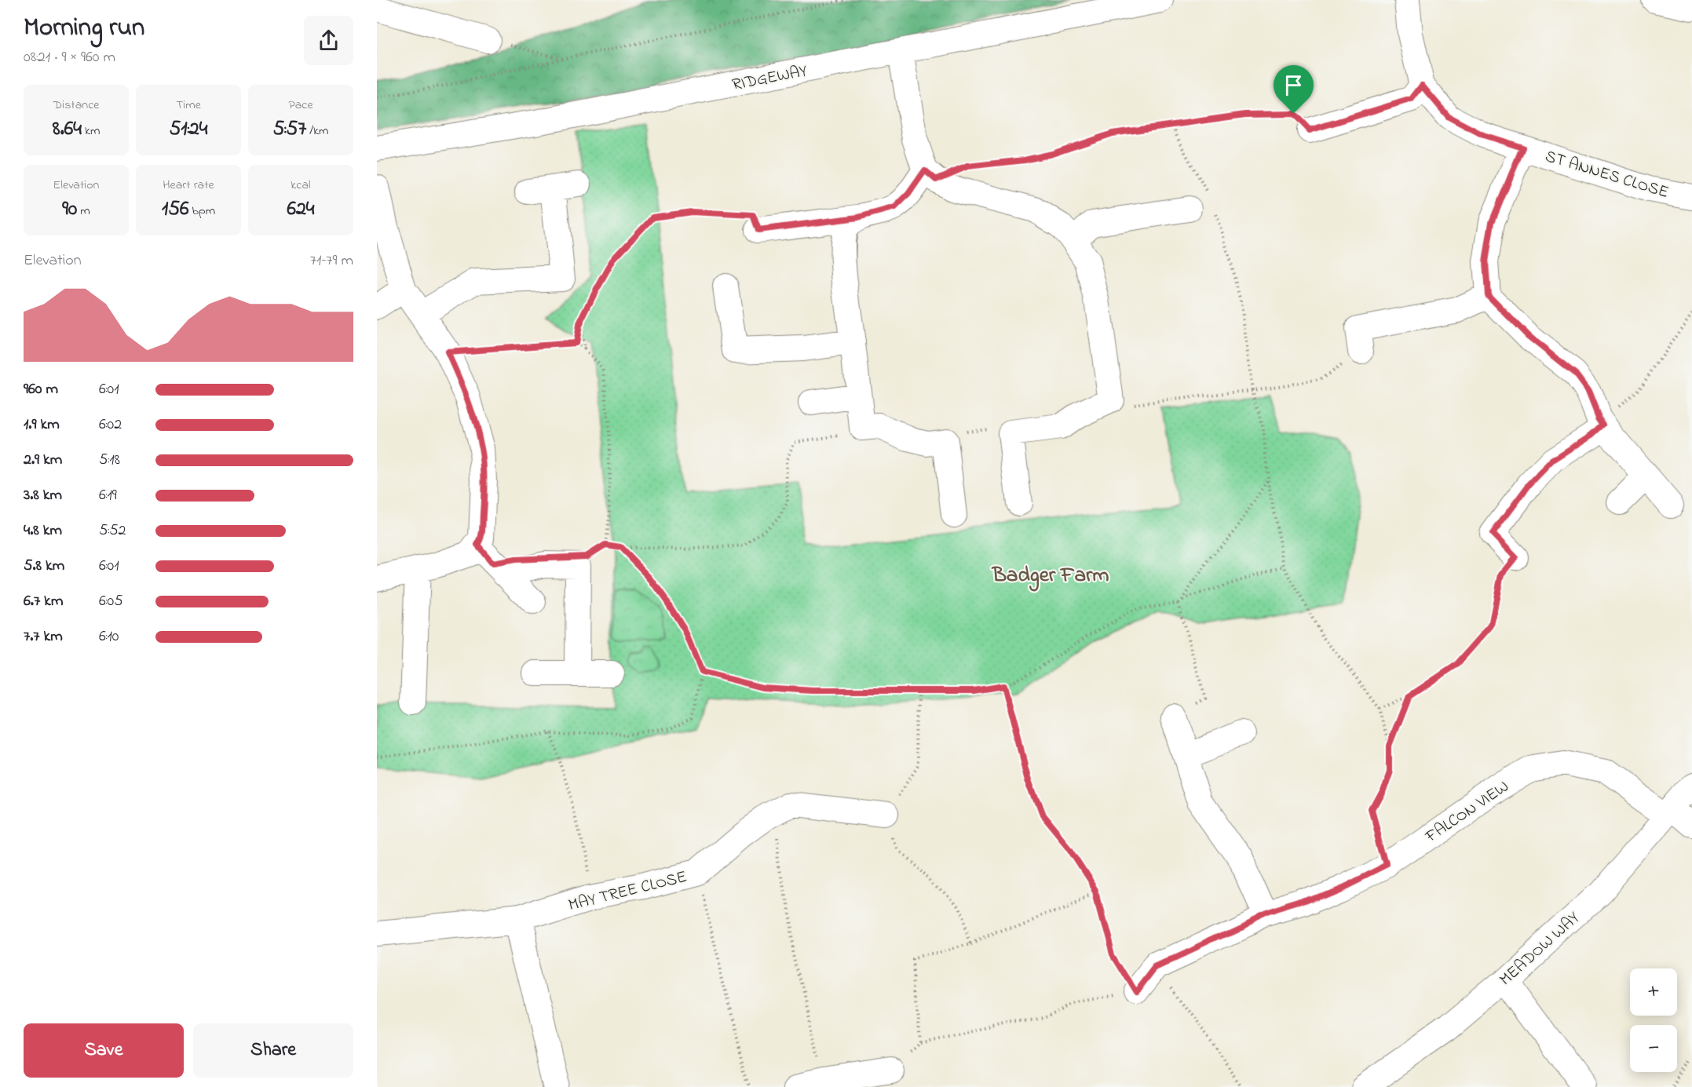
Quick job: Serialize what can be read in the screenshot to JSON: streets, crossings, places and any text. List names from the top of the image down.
{
  "streets": {
    "street": [
      "RIDGEWAY",
      "ST ANNES CLOSE",
      "FALCON VIEW",
      "MAY TREE CLOSE",
      "MEADOW WAY"
    ]
  },
  "crossings": [
    ["FALCON VIEW", "MEADOW WAY"]
  ],
  "districts": ["Badger Farm"],
  "page": {
    "heading": ["Morning run", "08:21 · 9 × 960 m"],
    "stats": [
      ["Distance", "8.64 km"],
      ["Time", "51:24"],
      ["Pace", "5:57 /km"],
      ["Elevation", "90 m"],
      ["Heart rate", "156 bpm"],
      ["kcal", "624"]
    ],
    "chart": ["Elevation", "71–79 m"],
    "list": [
      {
        "name": "960 m",
        "note": "6:01"
      },
      {
        "name": "1.9 km",
        "note": "6:02"
      },
      {
        "name": "2.9 km",
        "note": "5:18"
      },
      {
        "name": "3.8 km",
        "note": "6:19"
      },
      {
        "name": "4.8 km",
        "note": "5:52"
      },
      {
        "name": "5.8 km",
        "note": "6:01"
      },
      {
        "name": "6.7 km",
        "note": "6:05"
      },
      {
        "name": "7.7 km",
        "note": "6:10"
      }
    ],
    "map_buttons": ["+", "−"],
    "buttons": ["Save", "Share"]
  }
}
